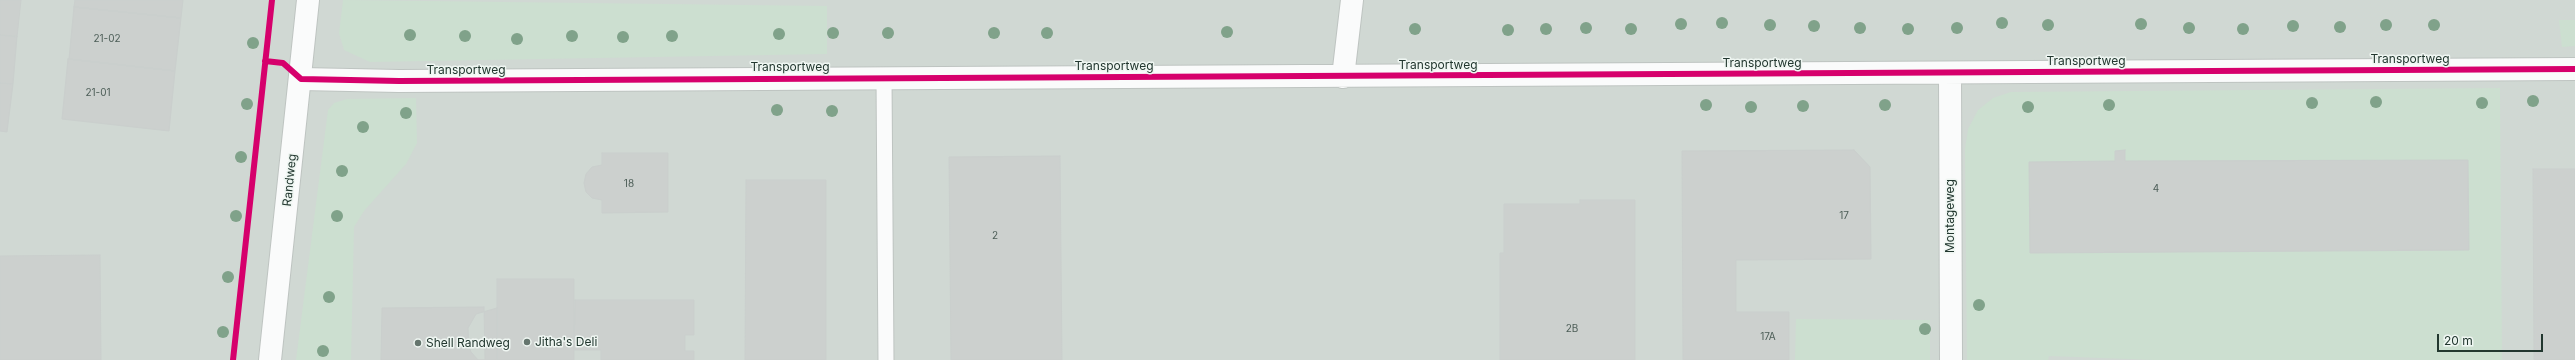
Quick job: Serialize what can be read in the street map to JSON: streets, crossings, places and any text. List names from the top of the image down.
{
  "streets": {
    "street": ["Transportweg", "Randweg", "Montageweg"]
  },
  "crossings": [
    ["Transportweg", "Randweg"],
    ["Transportweg", "Montageweg"]
  ],
  "places": ["Jitha's Deli", "Shell Randweg"],
  "house_numbers": [
    "21-02",
    "21-01",
    "18",
    "4",
    "17",
    "2",
    "2B",
    "17A"
  ],
  "scale_bar": "20 m"
}
